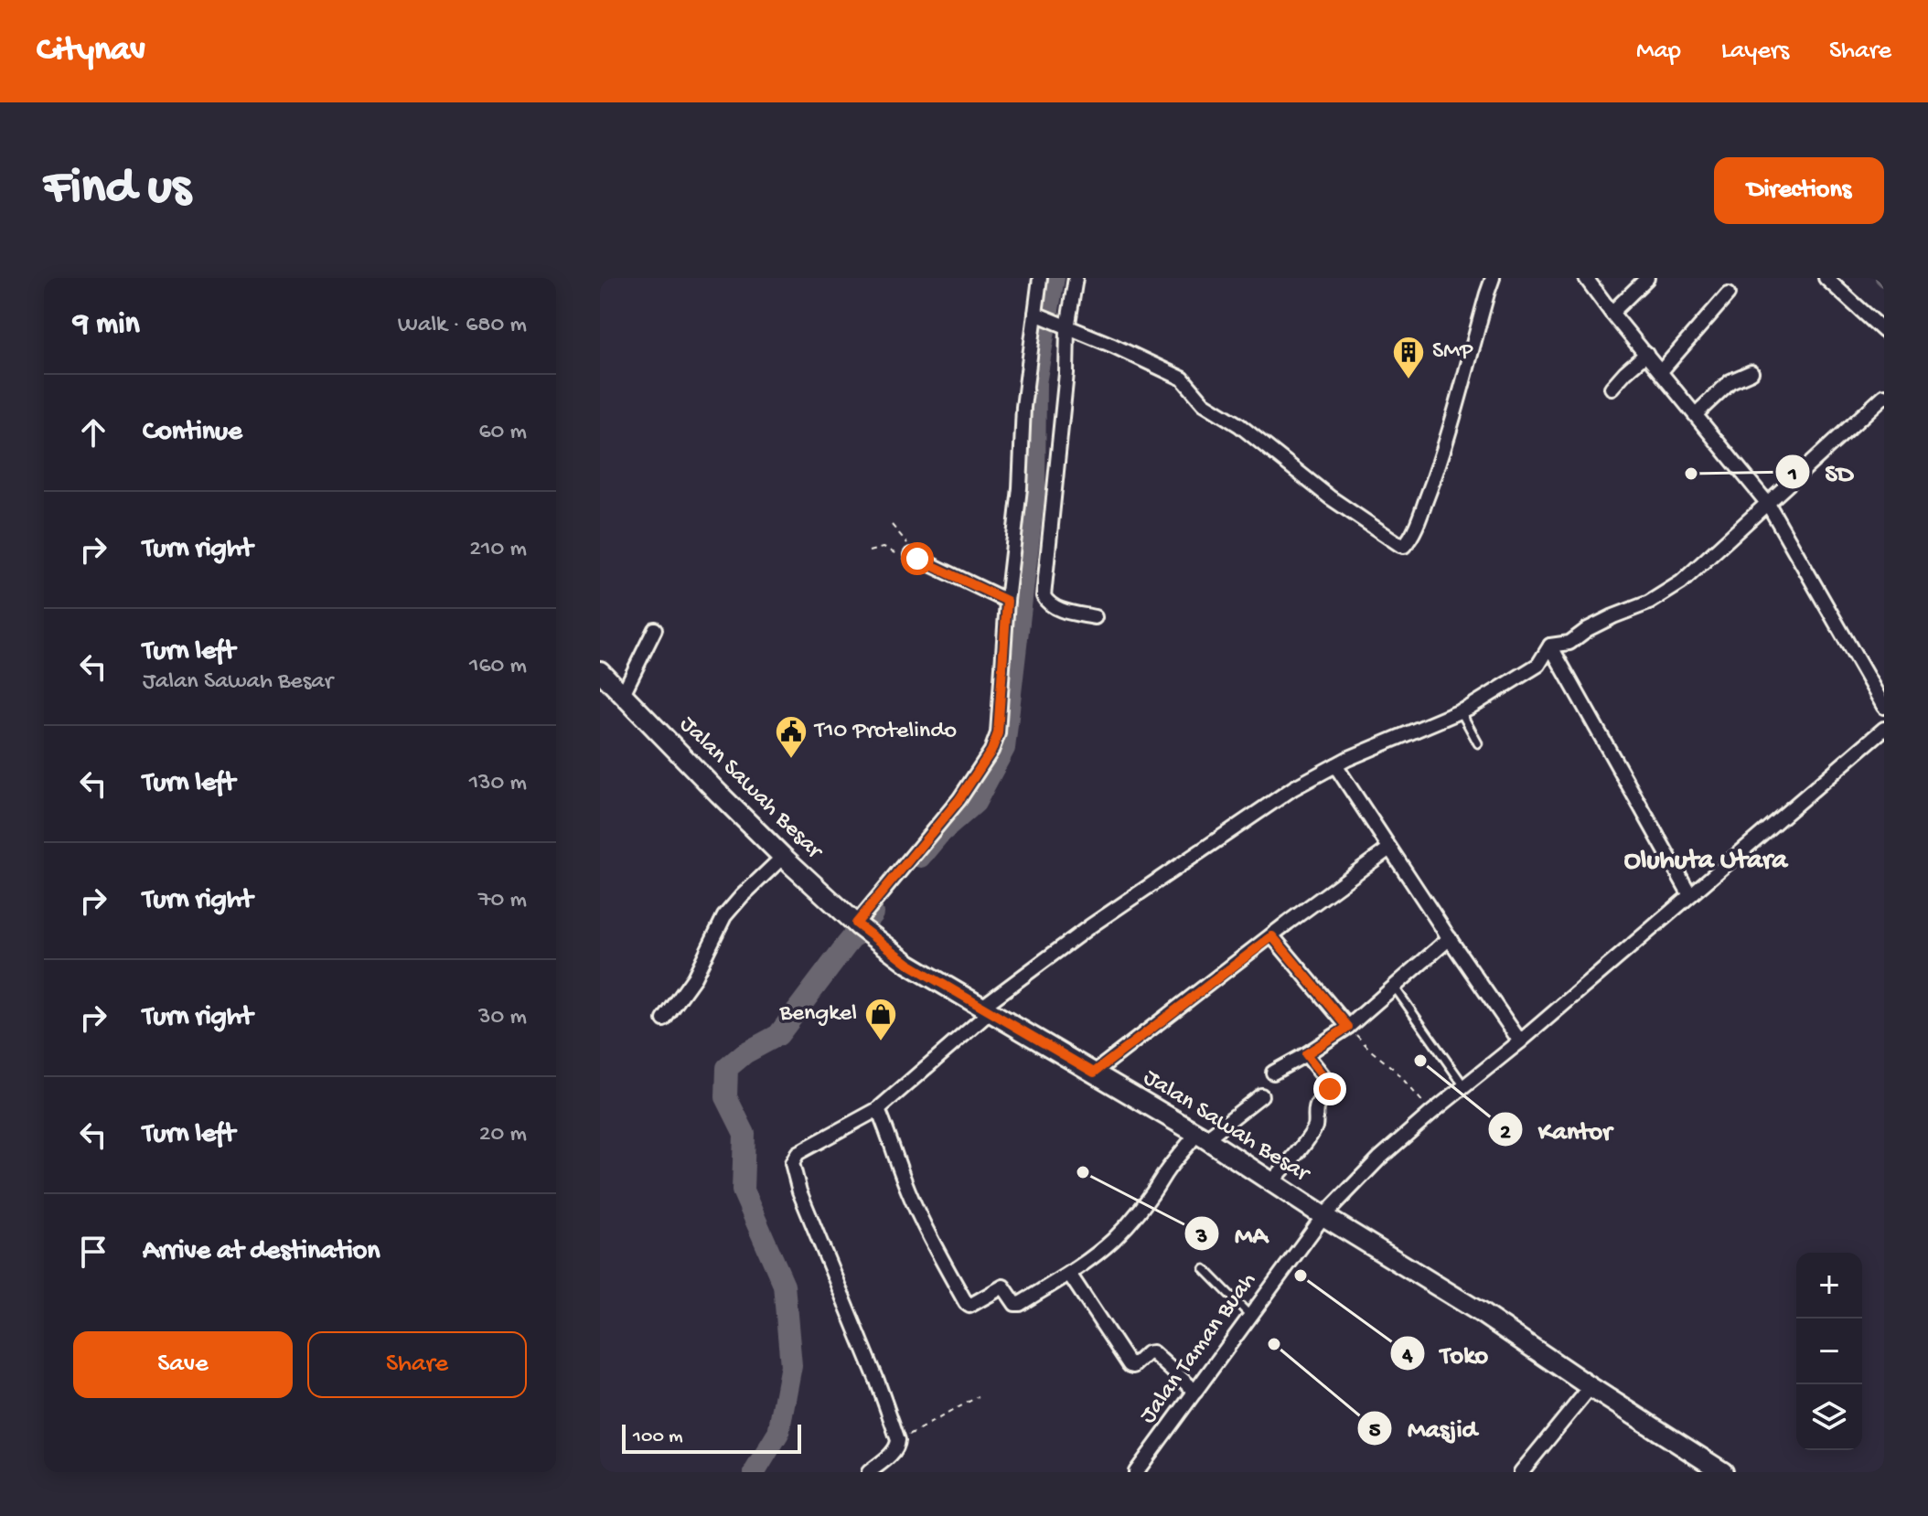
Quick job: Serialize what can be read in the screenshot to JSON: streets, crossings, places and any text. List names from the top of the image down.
{
  "streets": {
    "main road": ["Jalan Sawah Besar"],
    "street": ["Jalan Taman Buah"]
  },
  "crossings": [
    ["Jalan Sawah Besar", "Jalan Taman Buah"]
  ],
  "districts": ["Oluhuta Utara"],
  "places": {
    "building": ["SMP"],
    "other": [
      "SD",
      "Kantor",
      "MA",
      "Toko",
      "Masjid"
    ],
    "public building": ["T10 Protelindo"],
    "shop": ["Bengkel"]
  },
  "scale_bar": "100 m",
  "page": {
    "header": "Citynav",
    "nav": ["Map", "Layers", "Share"],
    "buttons": [
      "Directions",
      ["Save", "Share"]
    ],
    "title": "Find us",
    "heading": ["9 min", "Walk · 680 m"],
    "list": [
      ["Continue", "60 m"],
      ["Turn right", "210 m"],
      ["Turn left", "Jalan Sawah Besar", "160 m"],
      ["Turn left", "130 m"],
      ["Turn right", "70 m"],
      ["Turn right", "30 m"],
      ["Turn left", "20 m"],
      "Arrive at destination"
    ],
    "map_buttons": ["+", "−"],
    "scale": "100 m"
  }
}
